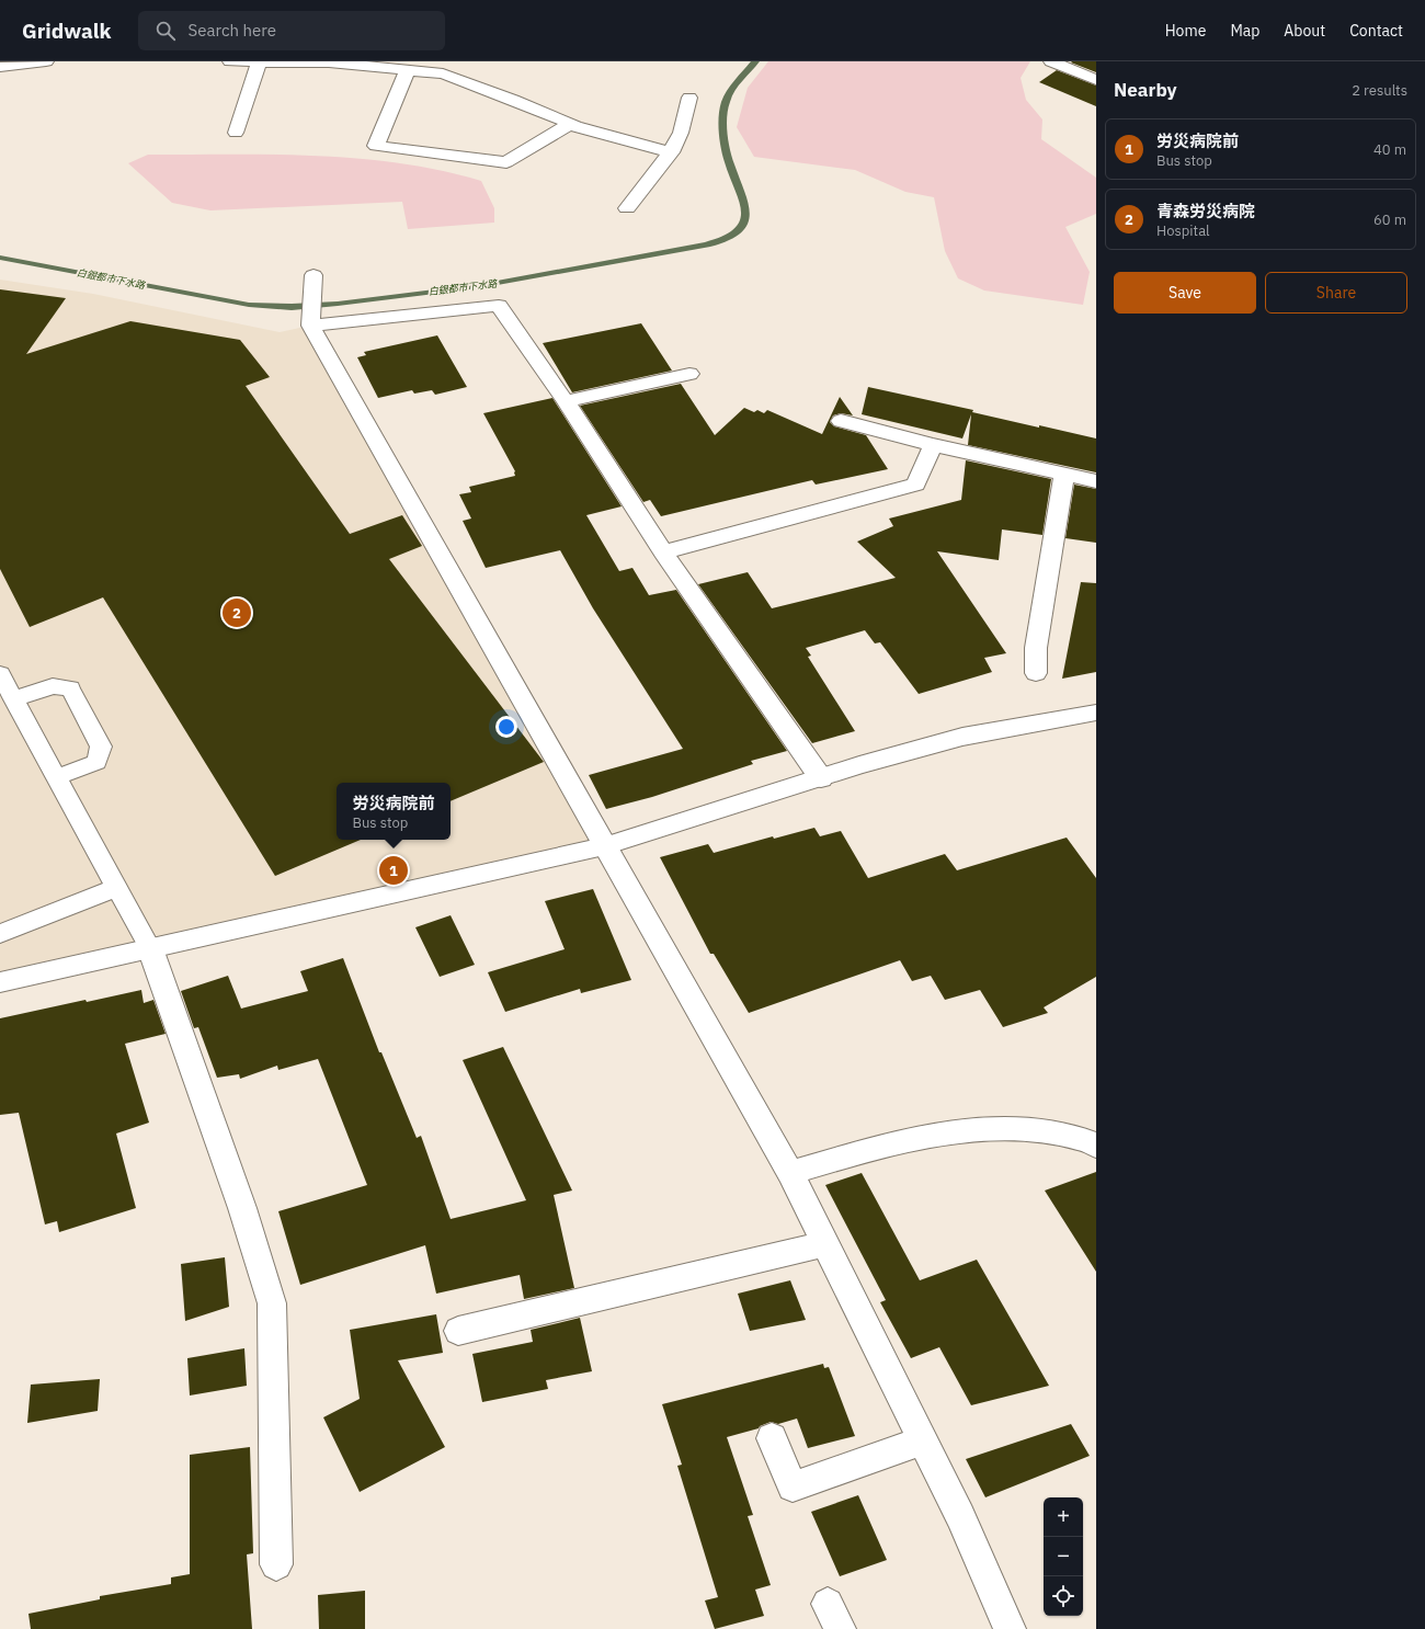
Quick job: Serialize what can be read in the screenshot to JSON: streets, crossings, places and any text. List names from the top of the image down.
{
  "water": ["白銀都市下水路"],
  "page": {
    "header": "Gridwalk",
    "search": "Search here",
    "nav": [
      "Home",
      "Map",
      "About",
      "Contact"
    ],
    "heading": ["Nearby", "2 results"],
    "list": [
      {
        "mark": "1",
        "name": "労災病院前",
        "note": "Bus stop",
        "value": "40 m"
      },
      {
        "mark": "2",
        "name": "青森労災病院",
        "note": "Hospital",
        "value": "60 m"
      }
    ],
    "buttons": ["Save", "Share"],
    "pins": ["2", "1"],
    "popup": ["労災病院前", "Bus stop"],
    "map_buttons": ["+", "−"]
  }
}
